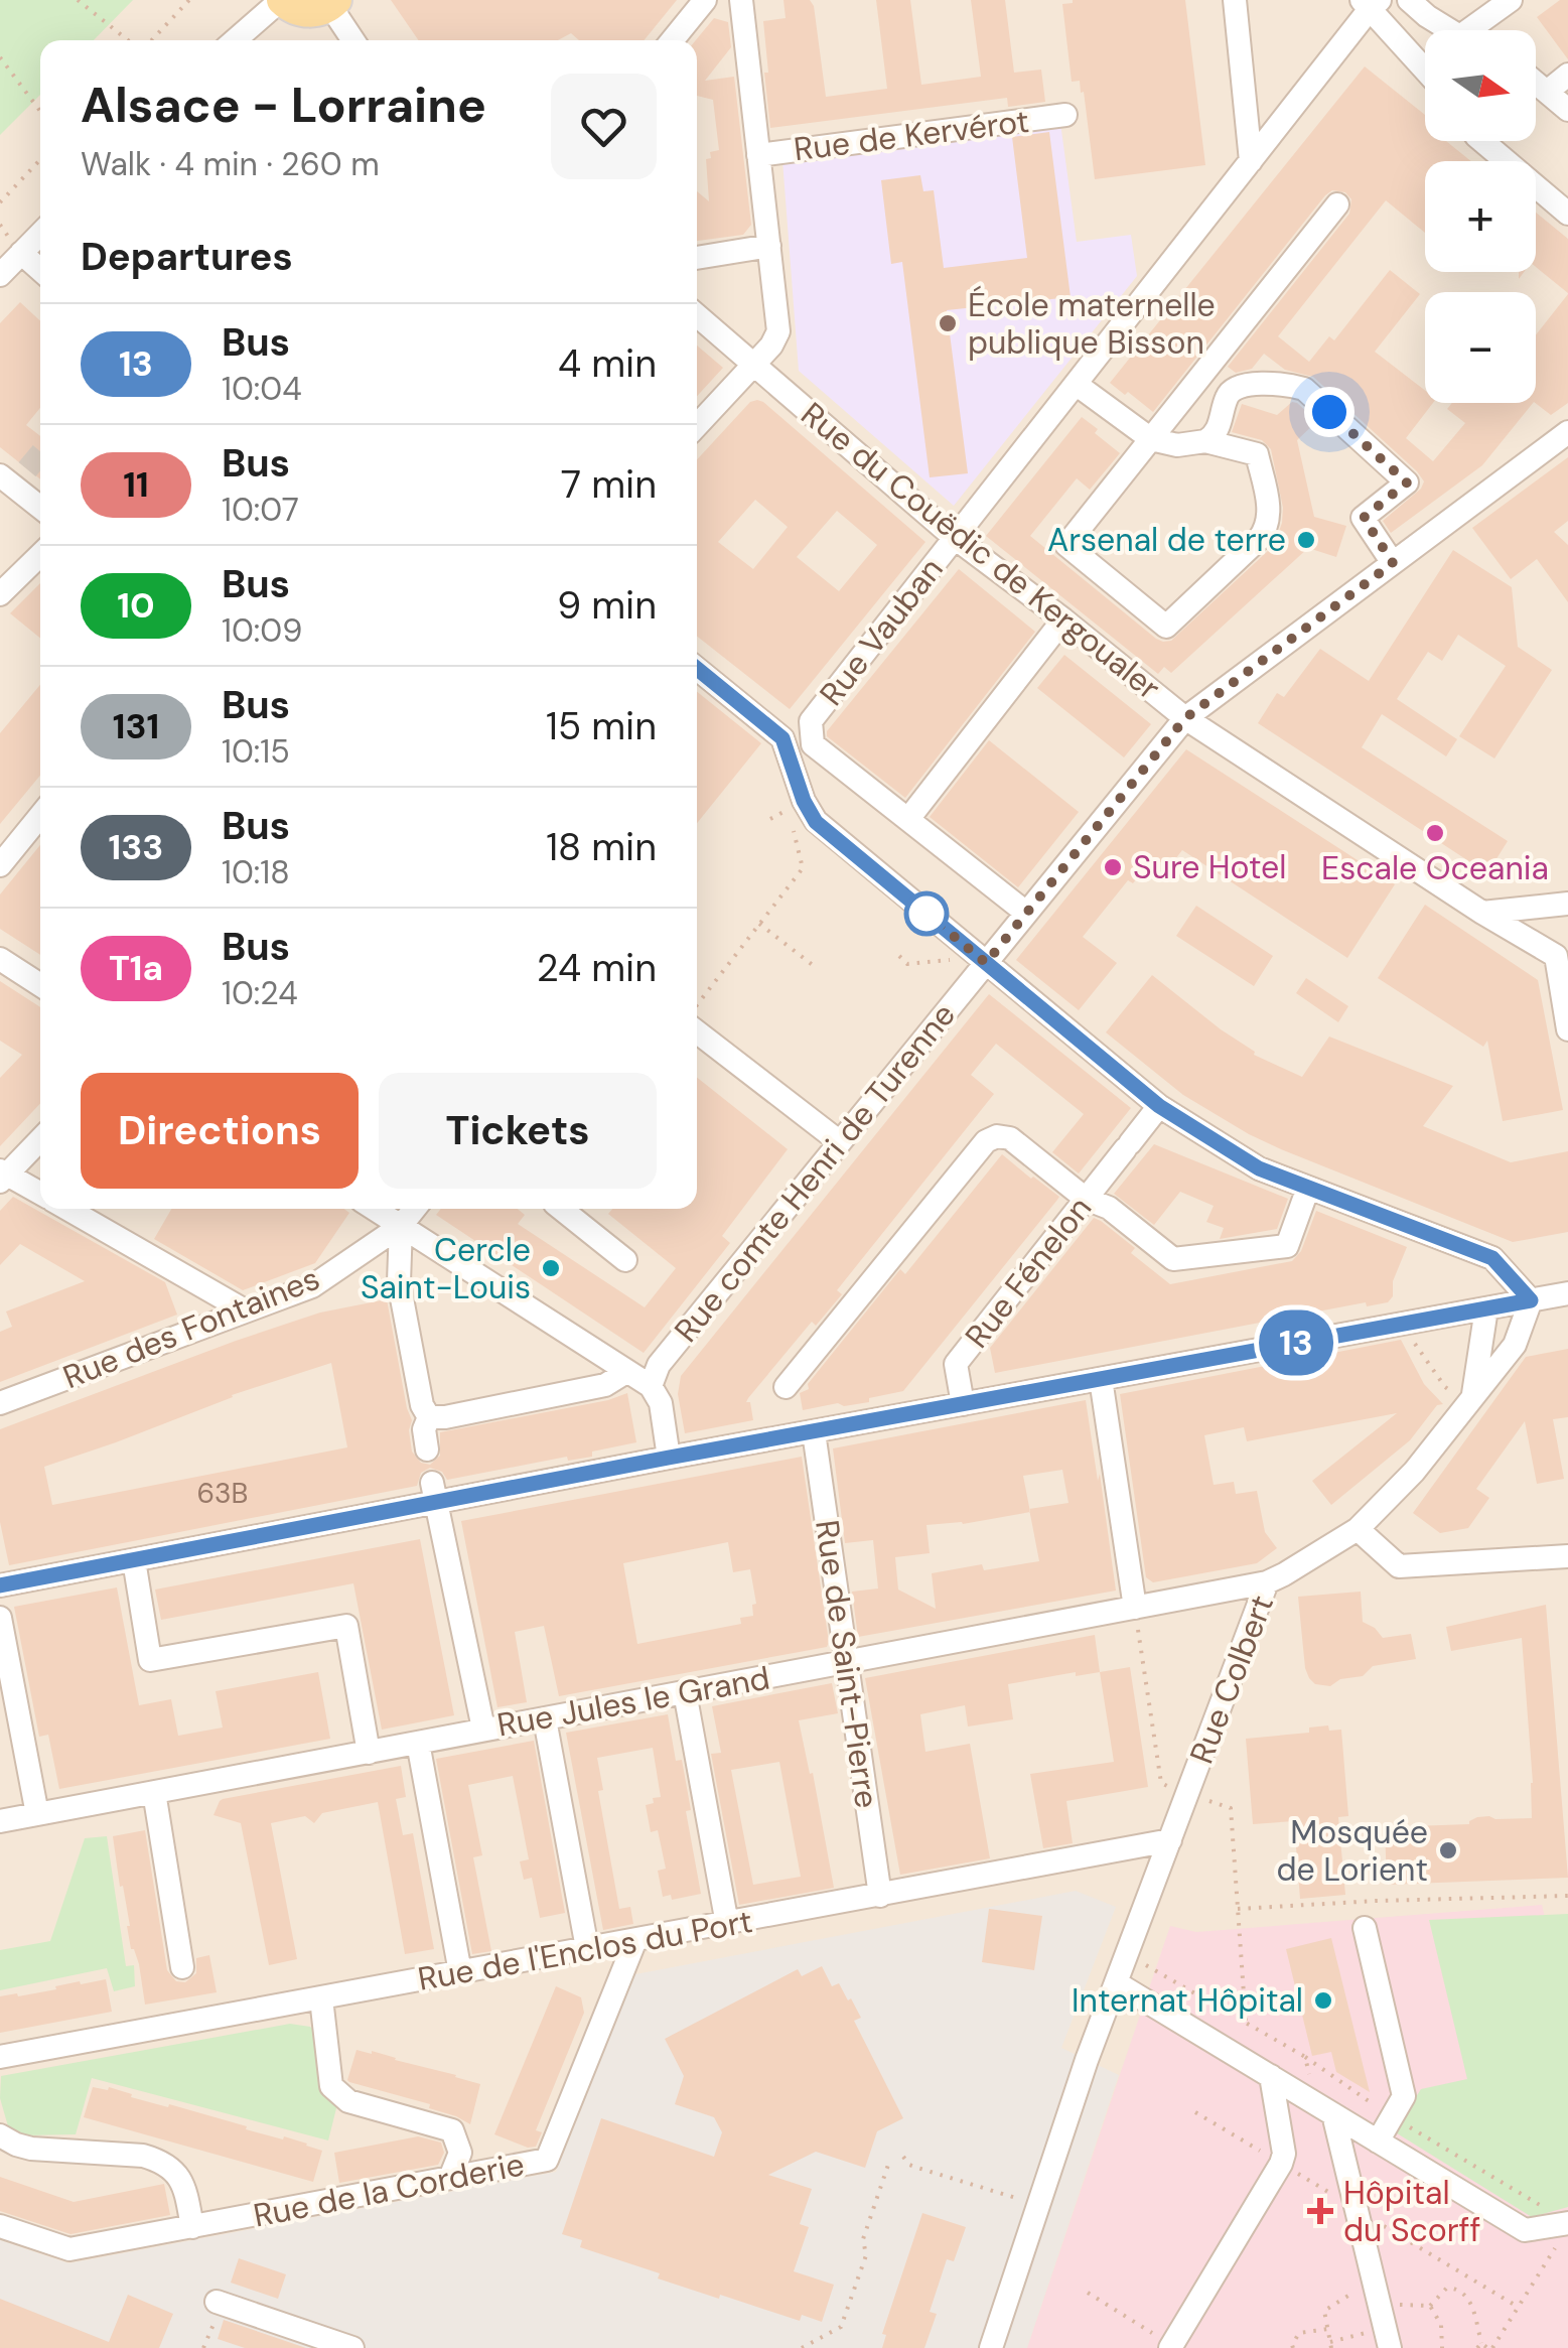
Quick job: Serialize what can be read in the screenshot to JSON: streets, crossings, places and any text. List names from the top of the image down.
{
  "streets": {
    "street": [
      "Rue de Kervérot",
      "Rue du Couëdic de Kergoualer",
      "Rue Vauban",
      "Rue comte Henri de Turenne",
      "Rue Fénelon",
      "Rue des Fontaines",
      "Rue de Saint-Pierre",
      "Rue Colbert",
      "Rue Jules le Grand",
      "Rue de l'Enclos du Port",
      "Rue de la Corderie"
    ]
  },
  "crossings": [
    ["Rue du Couëdic de Kergoualer", "Rue Vauban"],
    ["Rue du Couëdic de Kergoualer", "Rue comte Henri de Turenne"],
    ["Rue de Saint-Pierre", "Rue Jules le Grand"],
    ["Rue de Saint-Pierre", "Rue de l'Enclos du Port"],
    ["Rue Colbert", "Rue Jules le Grand"],
    ["Rue Colbert", "Rue de l'Enclos du Port"],
    ["Rue de l'Enclos du Port", "Rue de la Corderie"]
  ],
  "places": {
    "other": [
      "École maternelle publique Bisson",
      "Arsenal de terre",
      "Escale Oceania",
      "Sure Hotel",
      "Cercle Saint-Louis",
      "Mosquée de Lorient",
      "Internat Hôpital"
    ],
    "health": ["Hôpital du Scorff"]
  },
  "lines": ["bus line 13"],
  "house_numbers": ["63B"],
  "north": "right",
  "page": {
    "on_map": "13",
    "map_buttons": ["+", "−"],
    "heading": [
      ["Alsace - Lorraine", "Walk · 4 min · 260 m"],
      "Departures"
    ],
    "list": [
      {
        "mark": "13",
        "name": "Bus",
        "note": "10:04",
        "value": "4 min"
      },
      {
        "mark": "11",
        "name": "Bus",
        "note": "10:07",
        "value": "7 min"
      },
      {
        "mark": "10",
        "name": "Bus",
        "note": "10:09",
        "value": "9 min"
      },
      {
        "mark": "131",
        "name": "Bus",
        "note": "10:15",
        "value": "15 min"
      },
      {
        "mark": "133",
        "name": "Bus",
        "note": "10:18",
        "value": "18 min"
      },
      {
        "mark": "T1a",
        "name": "Bus",
        "note": "10:24",
        "value": "24 min"
      }
    ],
    "buttons": ["Directions", "Tickets"]
  }
}
